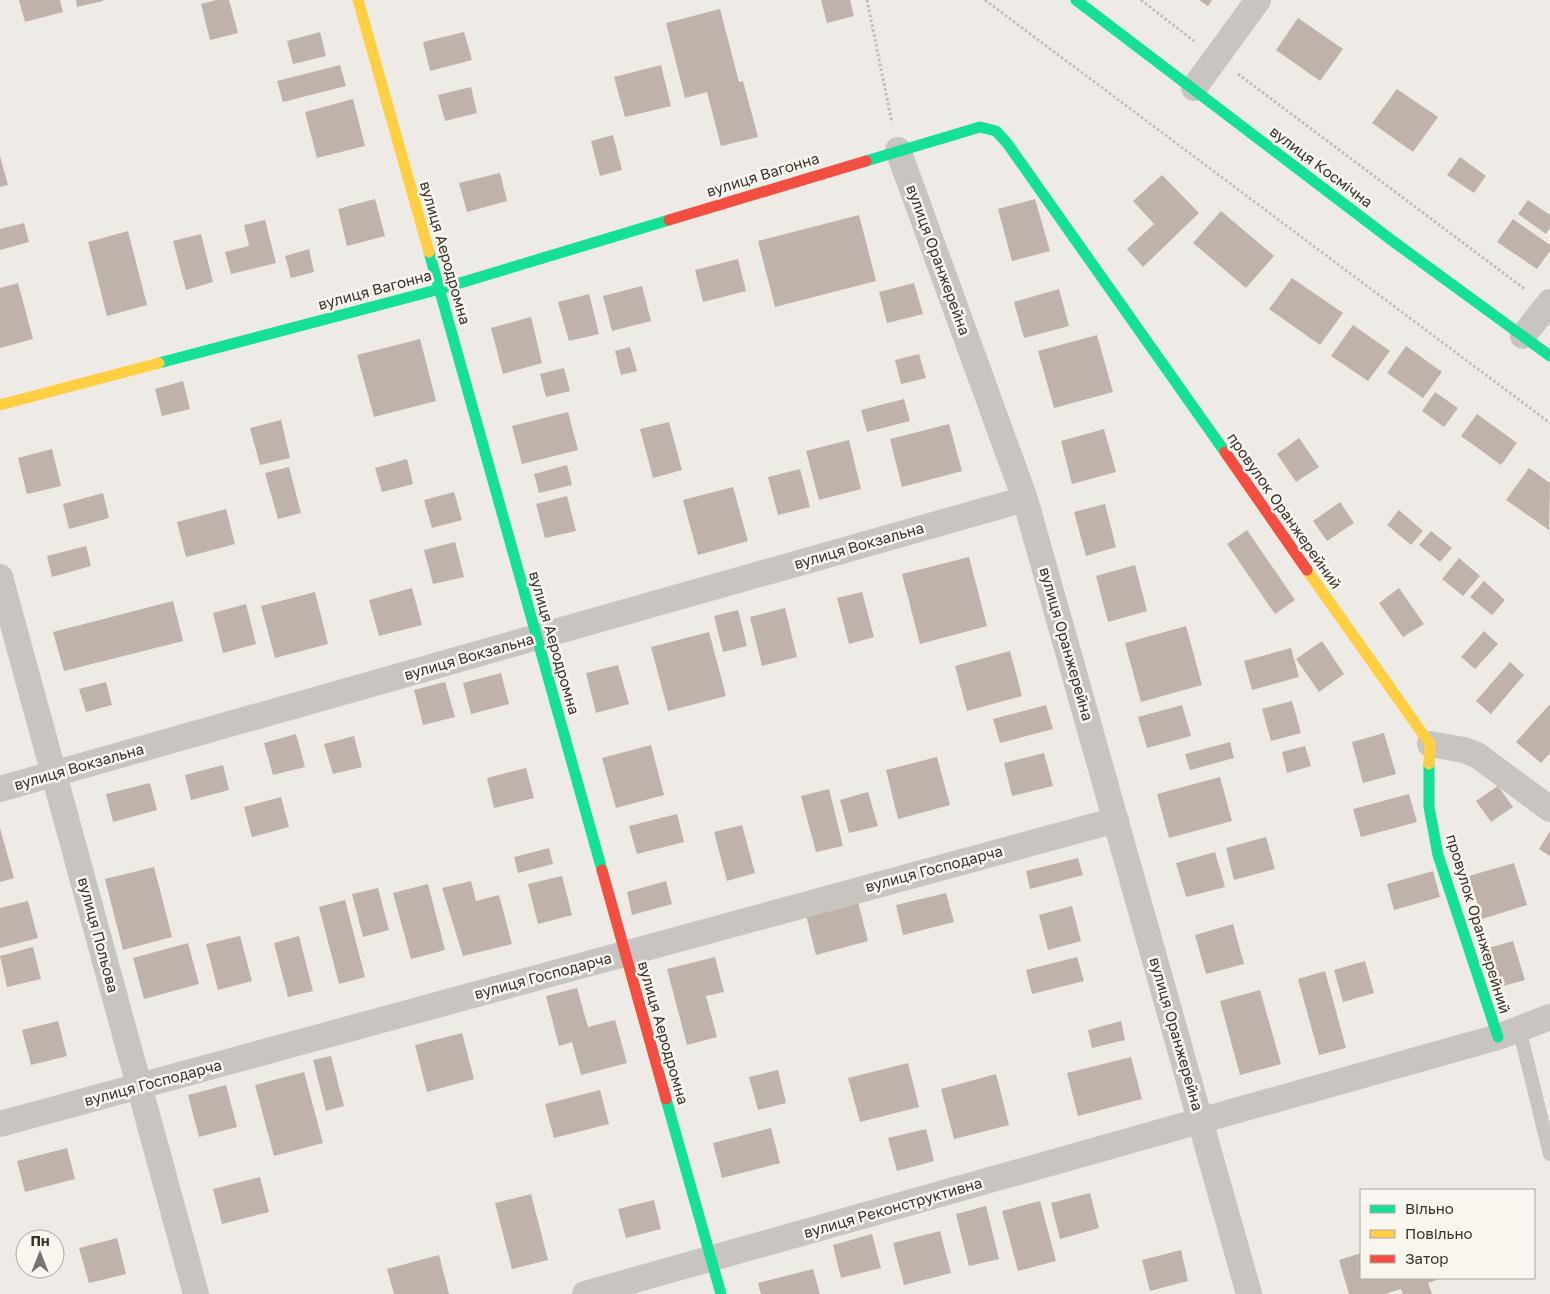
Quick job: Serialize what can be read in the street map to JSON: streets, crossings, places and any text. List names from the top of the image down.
{
  "streets": {
    "street": [
      "вулиця Космічна",
      "вулиця Вагонна",
      "вулиця Аеродромна",
      "вулиця Оранжерейна",
      "провулок Оранжерейний",
      "вулиця Вокзальна",
      "вулиця Господарча",
      "вулиця Польова",
      "вулиця Реконструктивна"
    ]
  },
  "crossings": [
    ["вулиця Вагонна", "вулиця Аеродромна"],
    ["вулиця Вагонна", "вулиця Оранжерейна"],
    ["вулиця Вагонна", "провулок Оранжерейний"],
    ["вулиця Аеродромна", "вулиця Вокзальна"],
    ["вулиця Аеродромна", "вулиця Господарча"],
    ["вулиця Аеродромна", "вулиця Реконструктивна"],
    ["вулиця Оранжерейна", "провулок Оранжерейний"],
    ["вулиця Оранжерейна", "вулиця Вокзальна"],
    ["вулиця Оранжерейна", "вулиця Господарча"],
    ["вулиця Оранжерейна", "вулиця Реконструктивна"],
    ["провулок Оранжерейний", "вулиця Реконструктивна"],
    ["вулиця Вокзальна", "вулиця Польова"],
    ["вулиця Господарча", "вулиця Польова"]
  ],
  "legend": ["Вільно", "Повільно", "Затор"],
  "north": "top"
}
